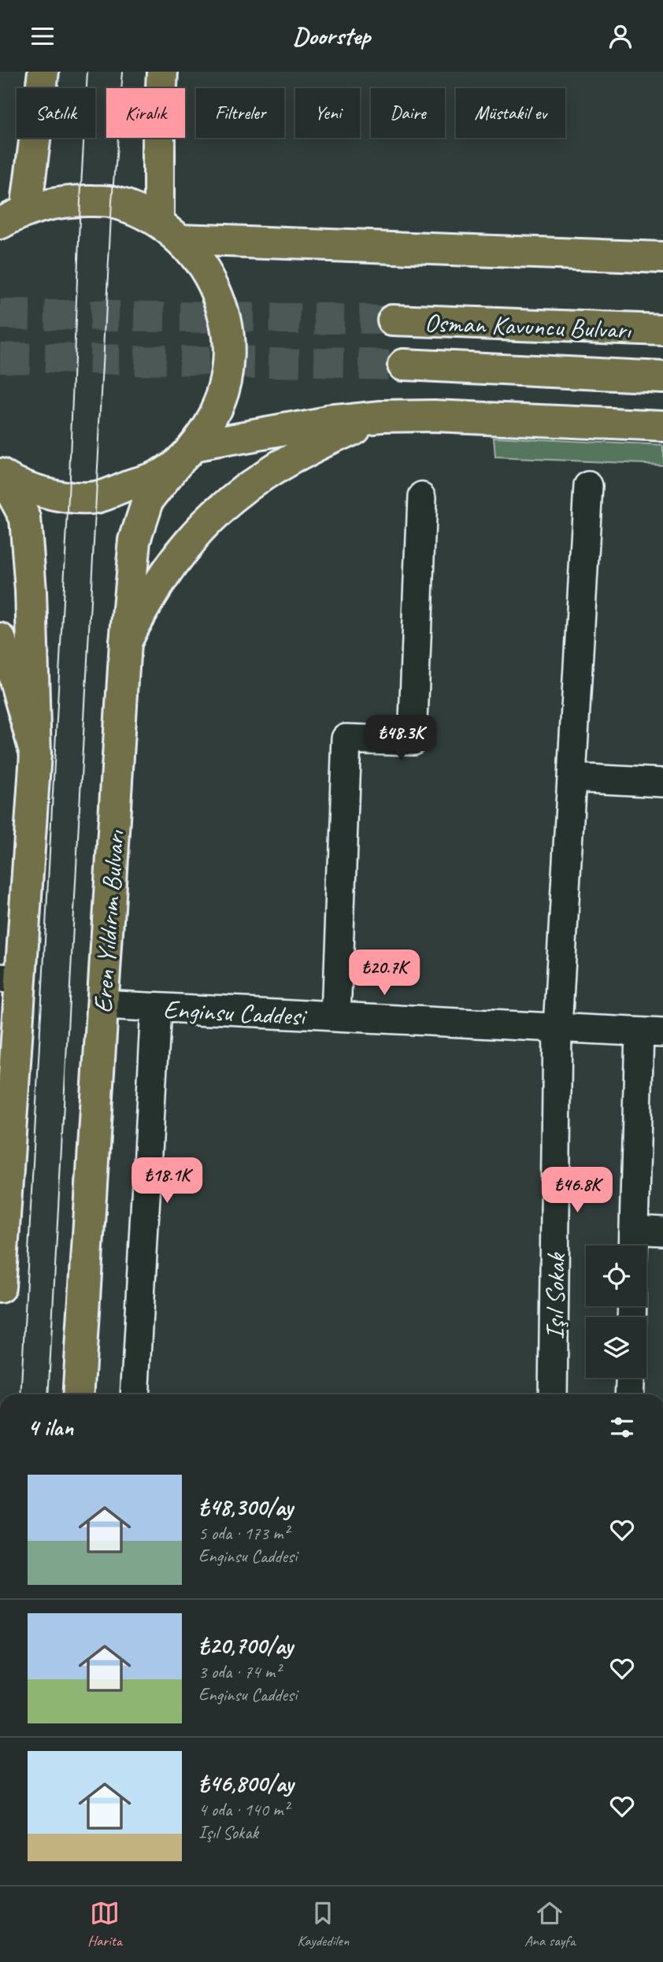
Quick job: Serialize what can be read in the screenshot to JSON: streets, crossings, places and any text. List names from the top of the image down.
{
  "streets": {
    "main road": ["Osman Kavuncu Bulvarı", "Eren Yıldırım Bulvarı"],
    "street": ["Enginsu Caddesi", "Işıl Sokak"]
  },
  "crossings": [
    ["Eren Yıldırım Bulvarı", "Enginsu Caddesi"],
    ["Enginsu Caddesi", "Işıl Sokak"]
  ],
  "page": {
    "header": "Doorstep",
    "chip": [
      "Satılık",
      "Kiralık",
      "Filtreler",
      "Yeni",
      "Daire",
      "Müstakil ev"
    ],
    "price": [
      "₺48.3K",
      "₺20.7K",
      "₺18.1K",
      "₺46.8K"
    ],
    "heading": "4 ilan",
    "list": [
      {
        "name": "₺48,300/ay",
        "note": "5 oda · 173 m² · Enginsu Caddesi"
      },
      {
        "name": "₺20,700/ay",
        "note": "3 oda · 74 m² · Enginsu Caddesi"
      },
      {
        "name": "₺46,800/ay",
        "note": "4 oda · 140 m² · Işıl Sokak"
      }
    ],
    "tabs": ["Harita", "Kaydedilen", "Ana sayfa"]
  }
}
